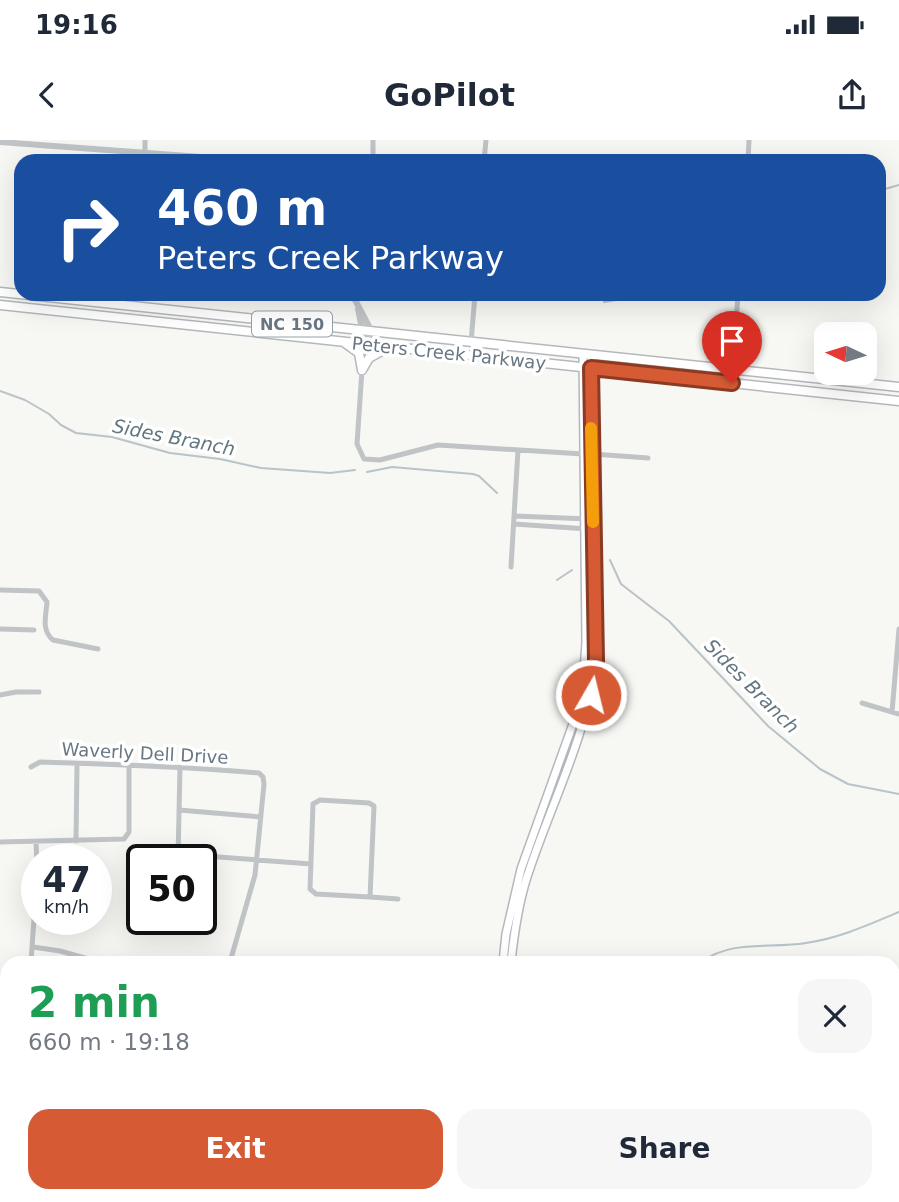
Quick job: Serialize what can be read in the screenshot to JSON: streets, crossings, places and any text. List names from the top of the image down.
{
  "streets": {
    "main road": ["NC 150", "Peters Creek Parkway"],
    "street": ["Waverly Dell Drive"]
  },
  "water": ["Sides Branch"],
  "north": "left",
  "page": {
    "status": "19:16",
    "header": "GoPilot",
    "turn": ["460 m", "Peters Creek Parkway"],
    "speed": "47 km/h",
    "limit": "50",
    "heading": ["2 min", "660 m · 19:18"],
    "buttons": ["Exit", "Share"]
  }
}
